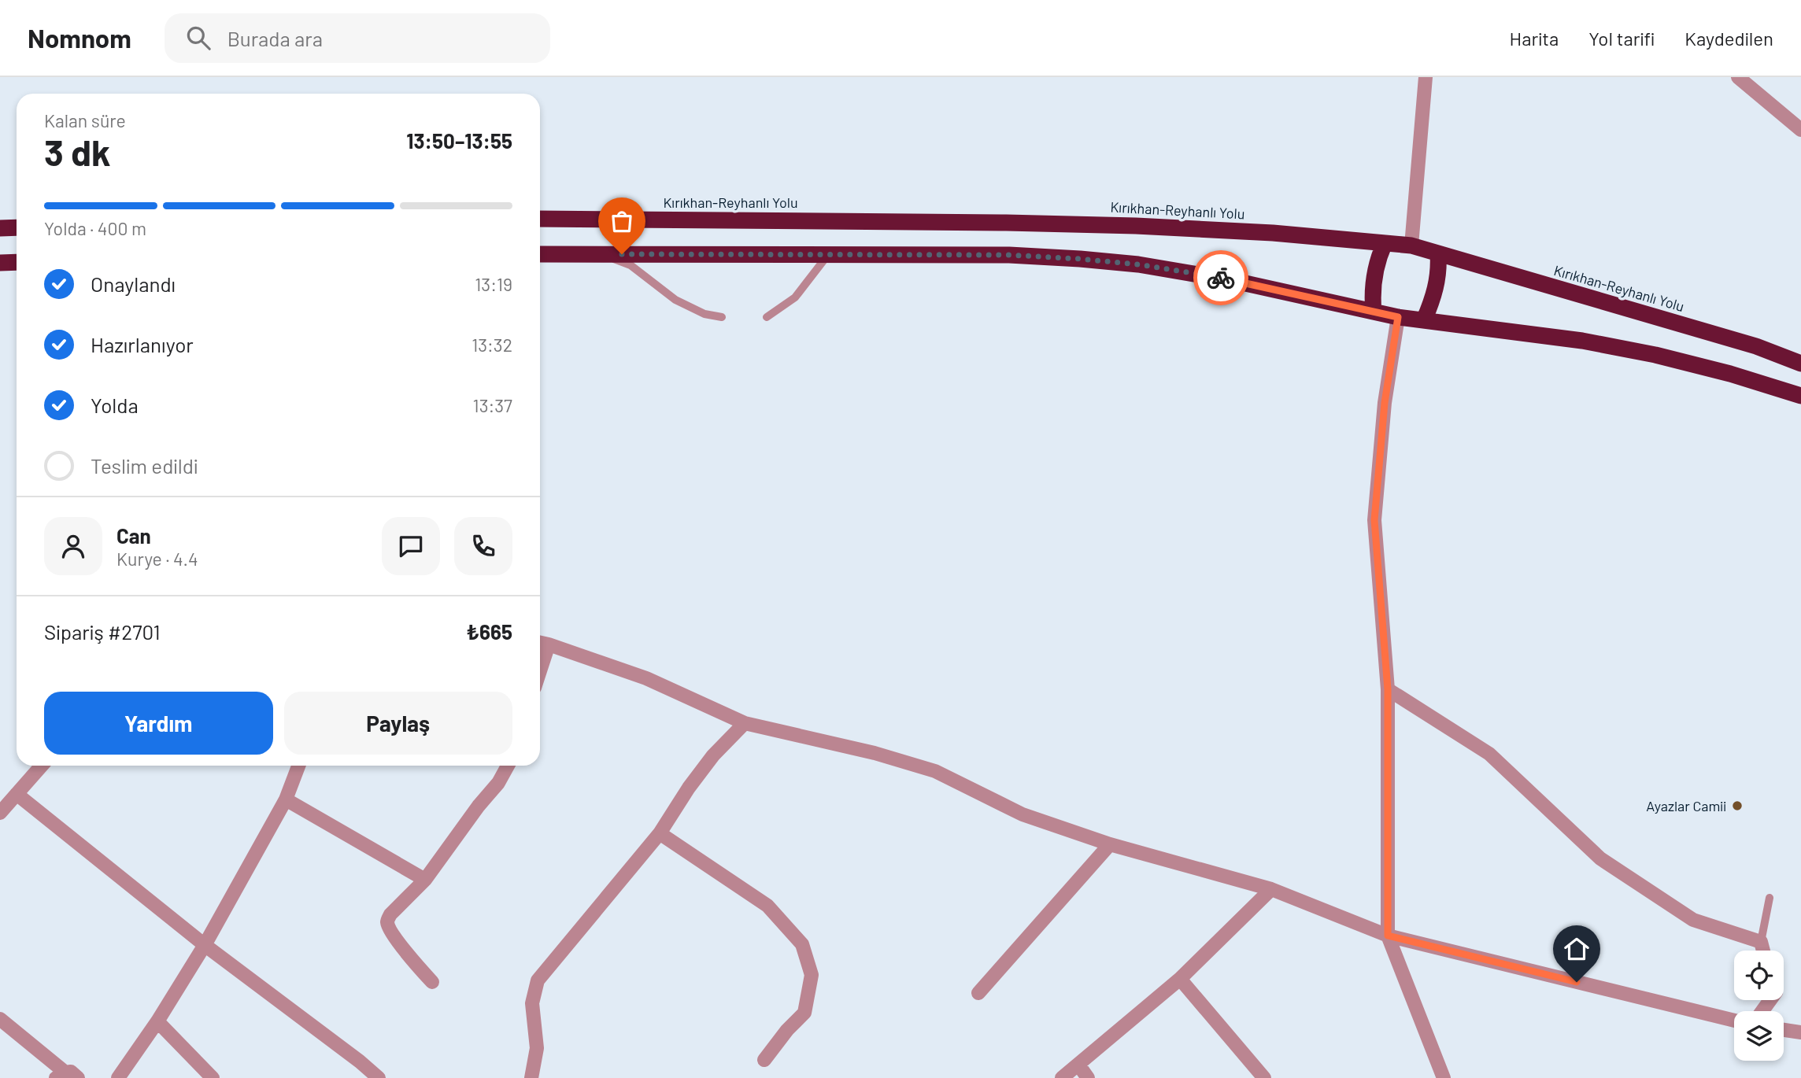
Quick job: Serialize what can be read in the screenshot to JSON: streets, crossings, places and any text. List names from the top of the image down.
{
  "streets": {
    "highway": ["Kırıkhan-Reyhanlı Yolu"]
  },
  "places": ["Ayazlar Camii"],
  "page": {
    "header": "Nomnom",
    "search": "Burada ara",
    "nav": ["Harita", "Yol tarifi", "Kaydedilen"],
    "heading": ["3 dk", "Kalan süre", "13:50–13:55"],
    "panel": [
      "Can",
      "Kurye · 4.4",
      "Sipariş #2701",
      "₺665"
    ],
    "bar": "Yolda · 400 m",
    "list": [
      ["Onaylandı", "13:19"],
      ["Hazırlanıyor", "13:32"],
      ["Yolda", "13:37"],
      "Teslim edildi"
    ],
    "buttons": ["Yardım", "Paylaş"]
  }
}
